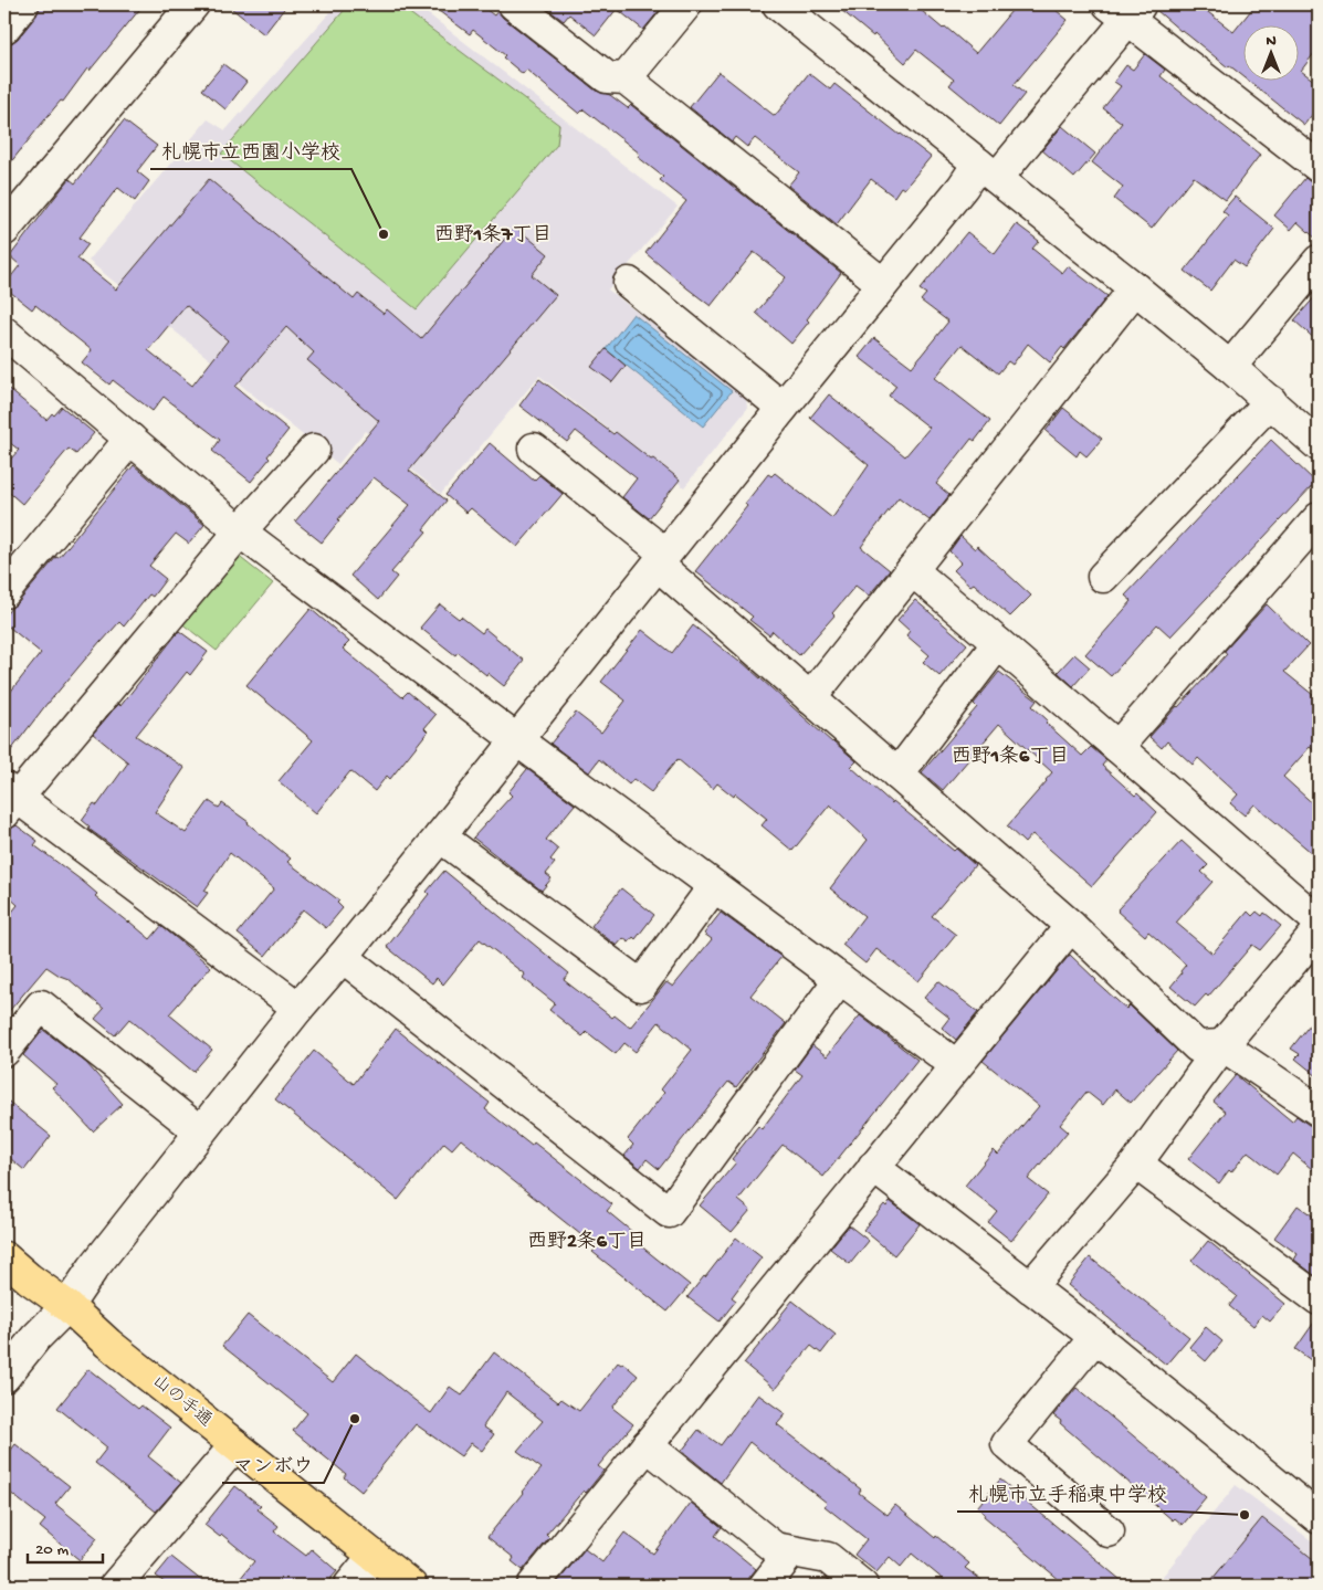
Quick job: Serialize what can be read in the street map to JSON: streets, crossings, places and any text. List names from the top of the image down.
{
  "streets": {
    "main road": ["山の手通"]
  },
  "districts": ["西野1条7丁目", "西野1条6丁目", "西野2条6丁目"],
  "places": ["札幌市立西園小学校", "マンボウ", "札幌市立手稲東中学校"],
  "scale_bar": "20 m",
  "north": "top"
}
